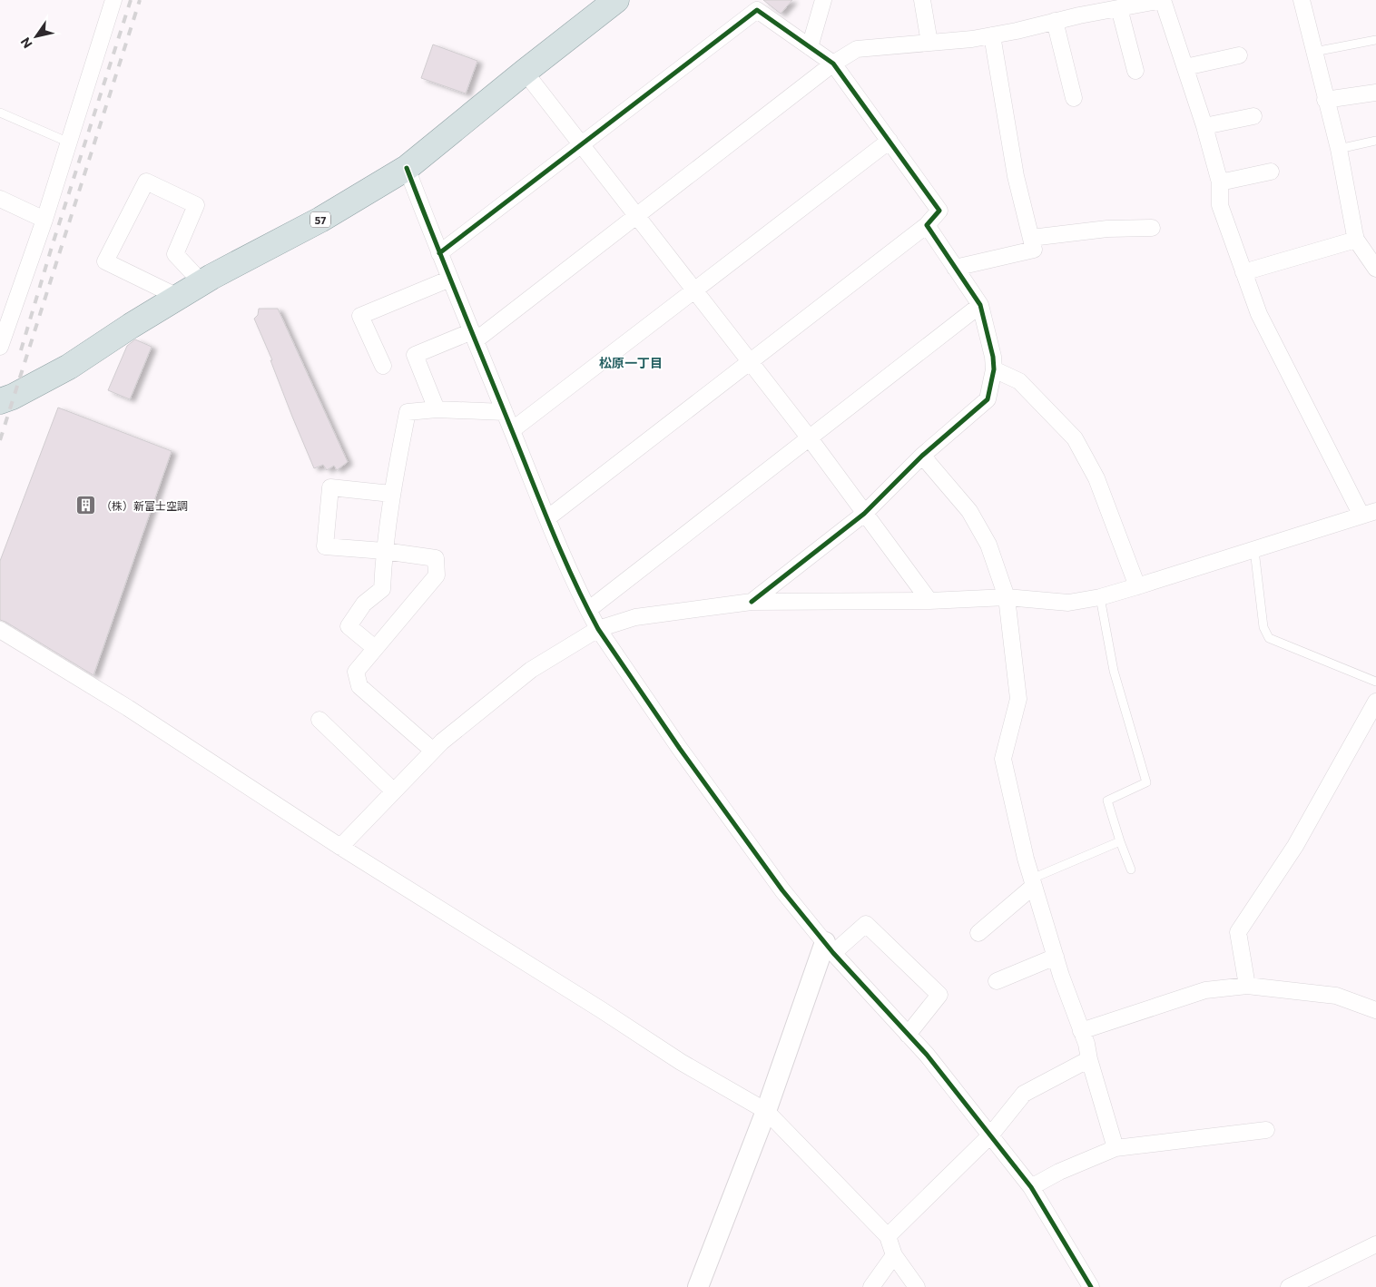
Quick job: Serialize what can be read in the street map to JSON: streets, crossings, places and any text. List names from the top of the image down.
{
  "streets": {
    "main road": ["57"]
  },
  "districts": ["松原一丁目"],
  "places": {
    "building": ["（株）新富士空調"]
  },
  "north": "bottom left"
}
